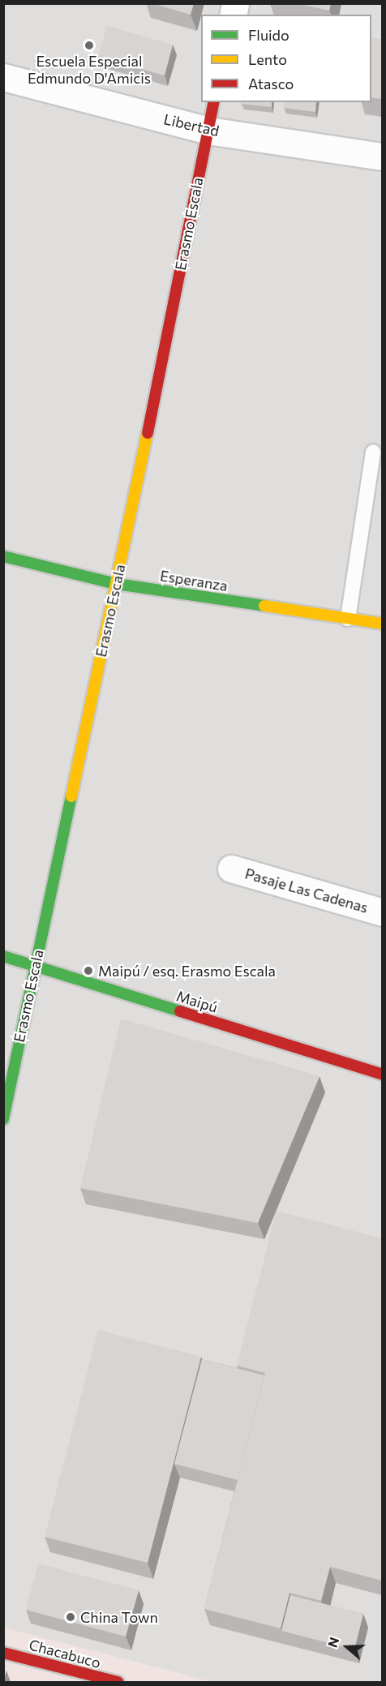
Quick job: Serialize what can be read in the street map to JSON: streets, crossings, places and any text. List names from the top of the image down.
{
  "streets": {
    "street": [
      "Libertad",
      "Erasmo Escala",
      "Esperanza",
      "Pasaje Las Cadenas",
      "Maipú",
      "Chacabuco"
    ]
  },
  "crossings": [
    ["Libertad", "Erasmo Escala"],
    ["Erasmo Escala", "Esperanza"],
    ["Erasmo Escala", "Maipú"]
  ],
  "places": ["Escuela Especial Edmundo D'Amicis", "Maipú / esq. Erasmo Escala", "China Town"],
  "legend": ["Fluido", "Lento", "Atasco"],
  "north": "left"
}
